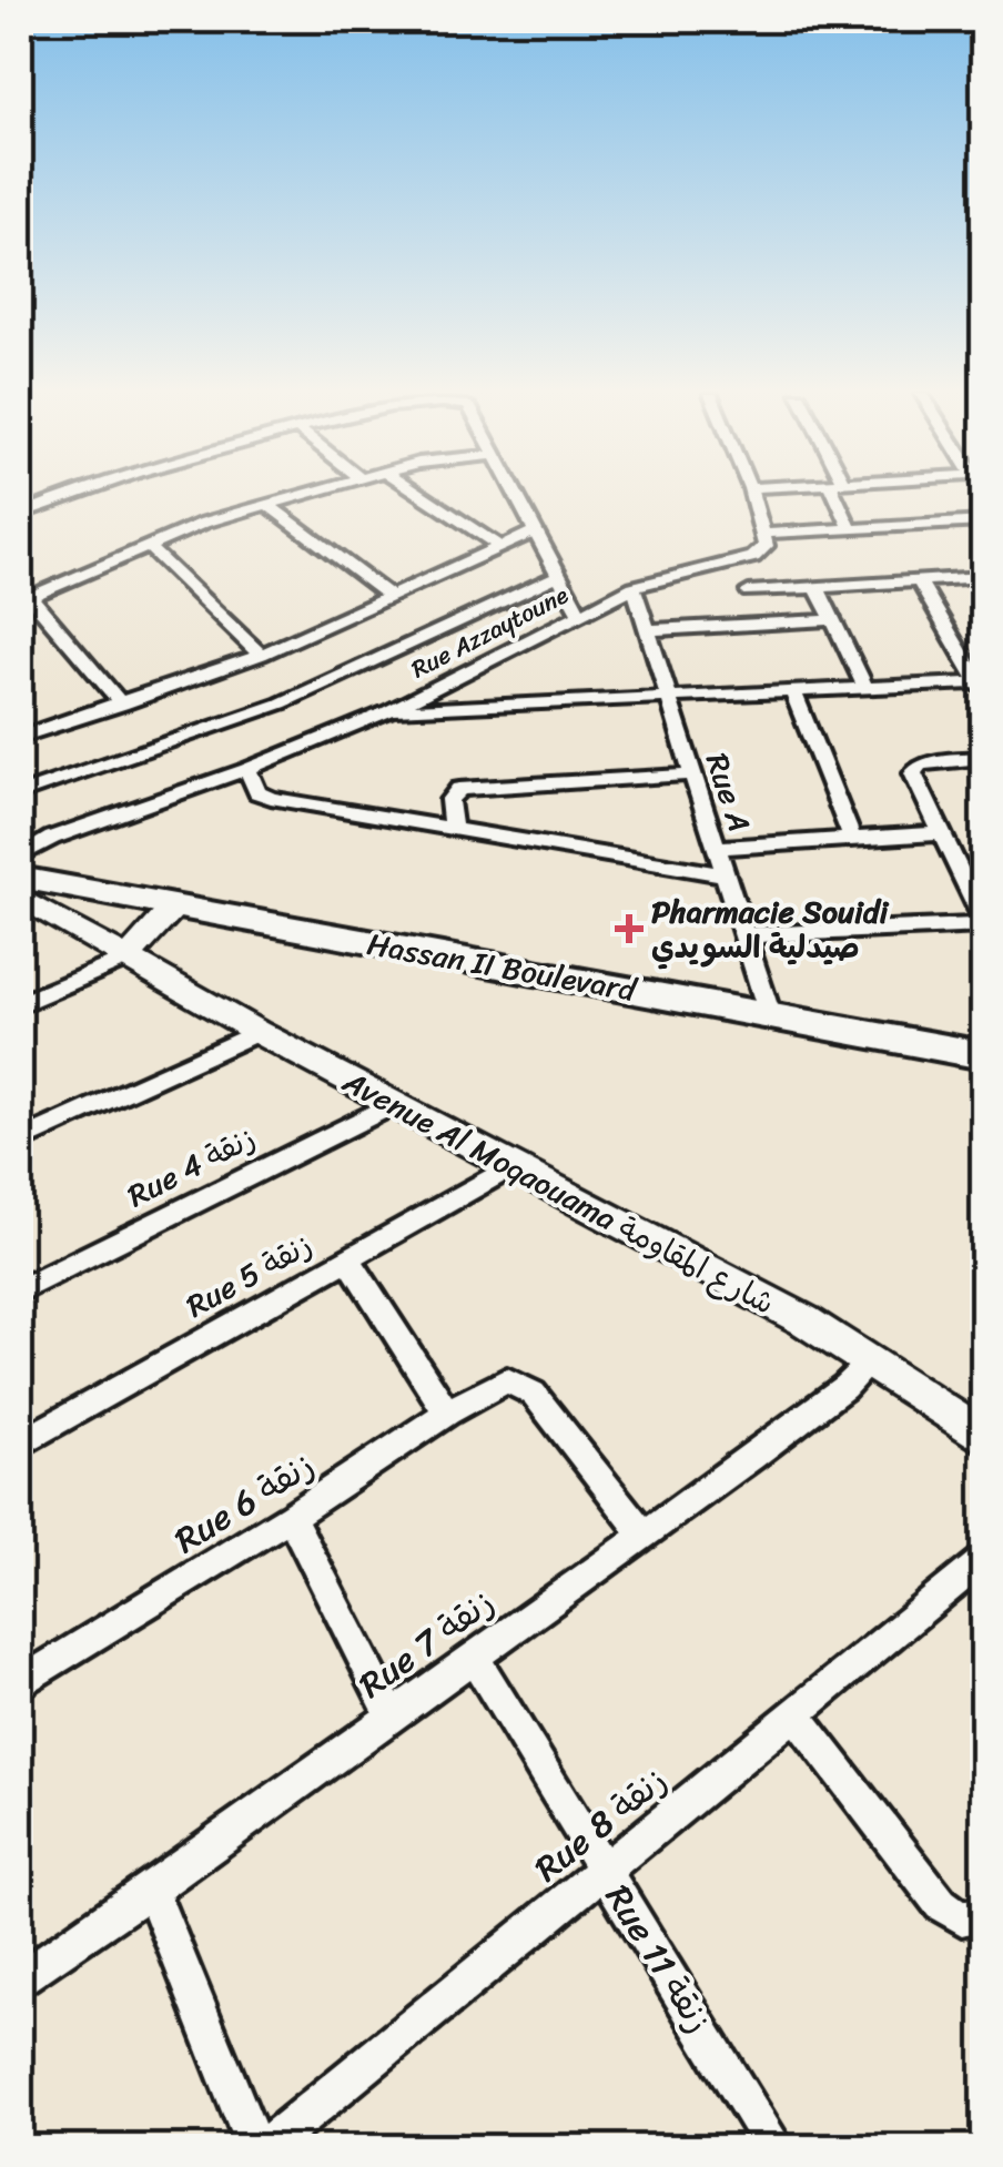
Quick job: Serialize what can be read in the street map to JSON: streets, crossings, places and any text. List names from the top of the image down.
{
  "streets": {
    "main road": ["Hassan II Boulevard"],
    "street": [
      "Rue Azzaytoune",
      "Rue A",
      "Rue 4 زنقة",
      "Avenue Al Moqaouama شارع المقاومة",
      "Rue 5 زنقة",
      "Rue 6 زنقة",
      "Rue 7 زنقة",
      "Rue 8 زنقة",
      "Rue 11 زنقة"
    ]
  },
  "crossings": [
    ["Rue Azzaytoune", "Rue A"],
    ["Rue A", "Hassan II Boulevard"],
    ["Rue 4 زنقة", "Avenue Al Moqaouama شارع المقاومة"],
    ["Avenue Al Moqaouama شارع المقاومة", "Rue 5 زنقة"],
    ["Avenue Al Moqaouama شارع المقاومة", "Rue 7 زنقة"],
    ["Rue 6 زنقة", "Rue 7 زنقة"],
    ["Rue 7 زنقة", "Rue 11 زنقة"],
    ["Rue 8 زنقة", "Rue 11 زنقة"]
  ],
  "places": {
    "health": ["Pharmacie Souidi صيدلية السويدي"]
  }
}
